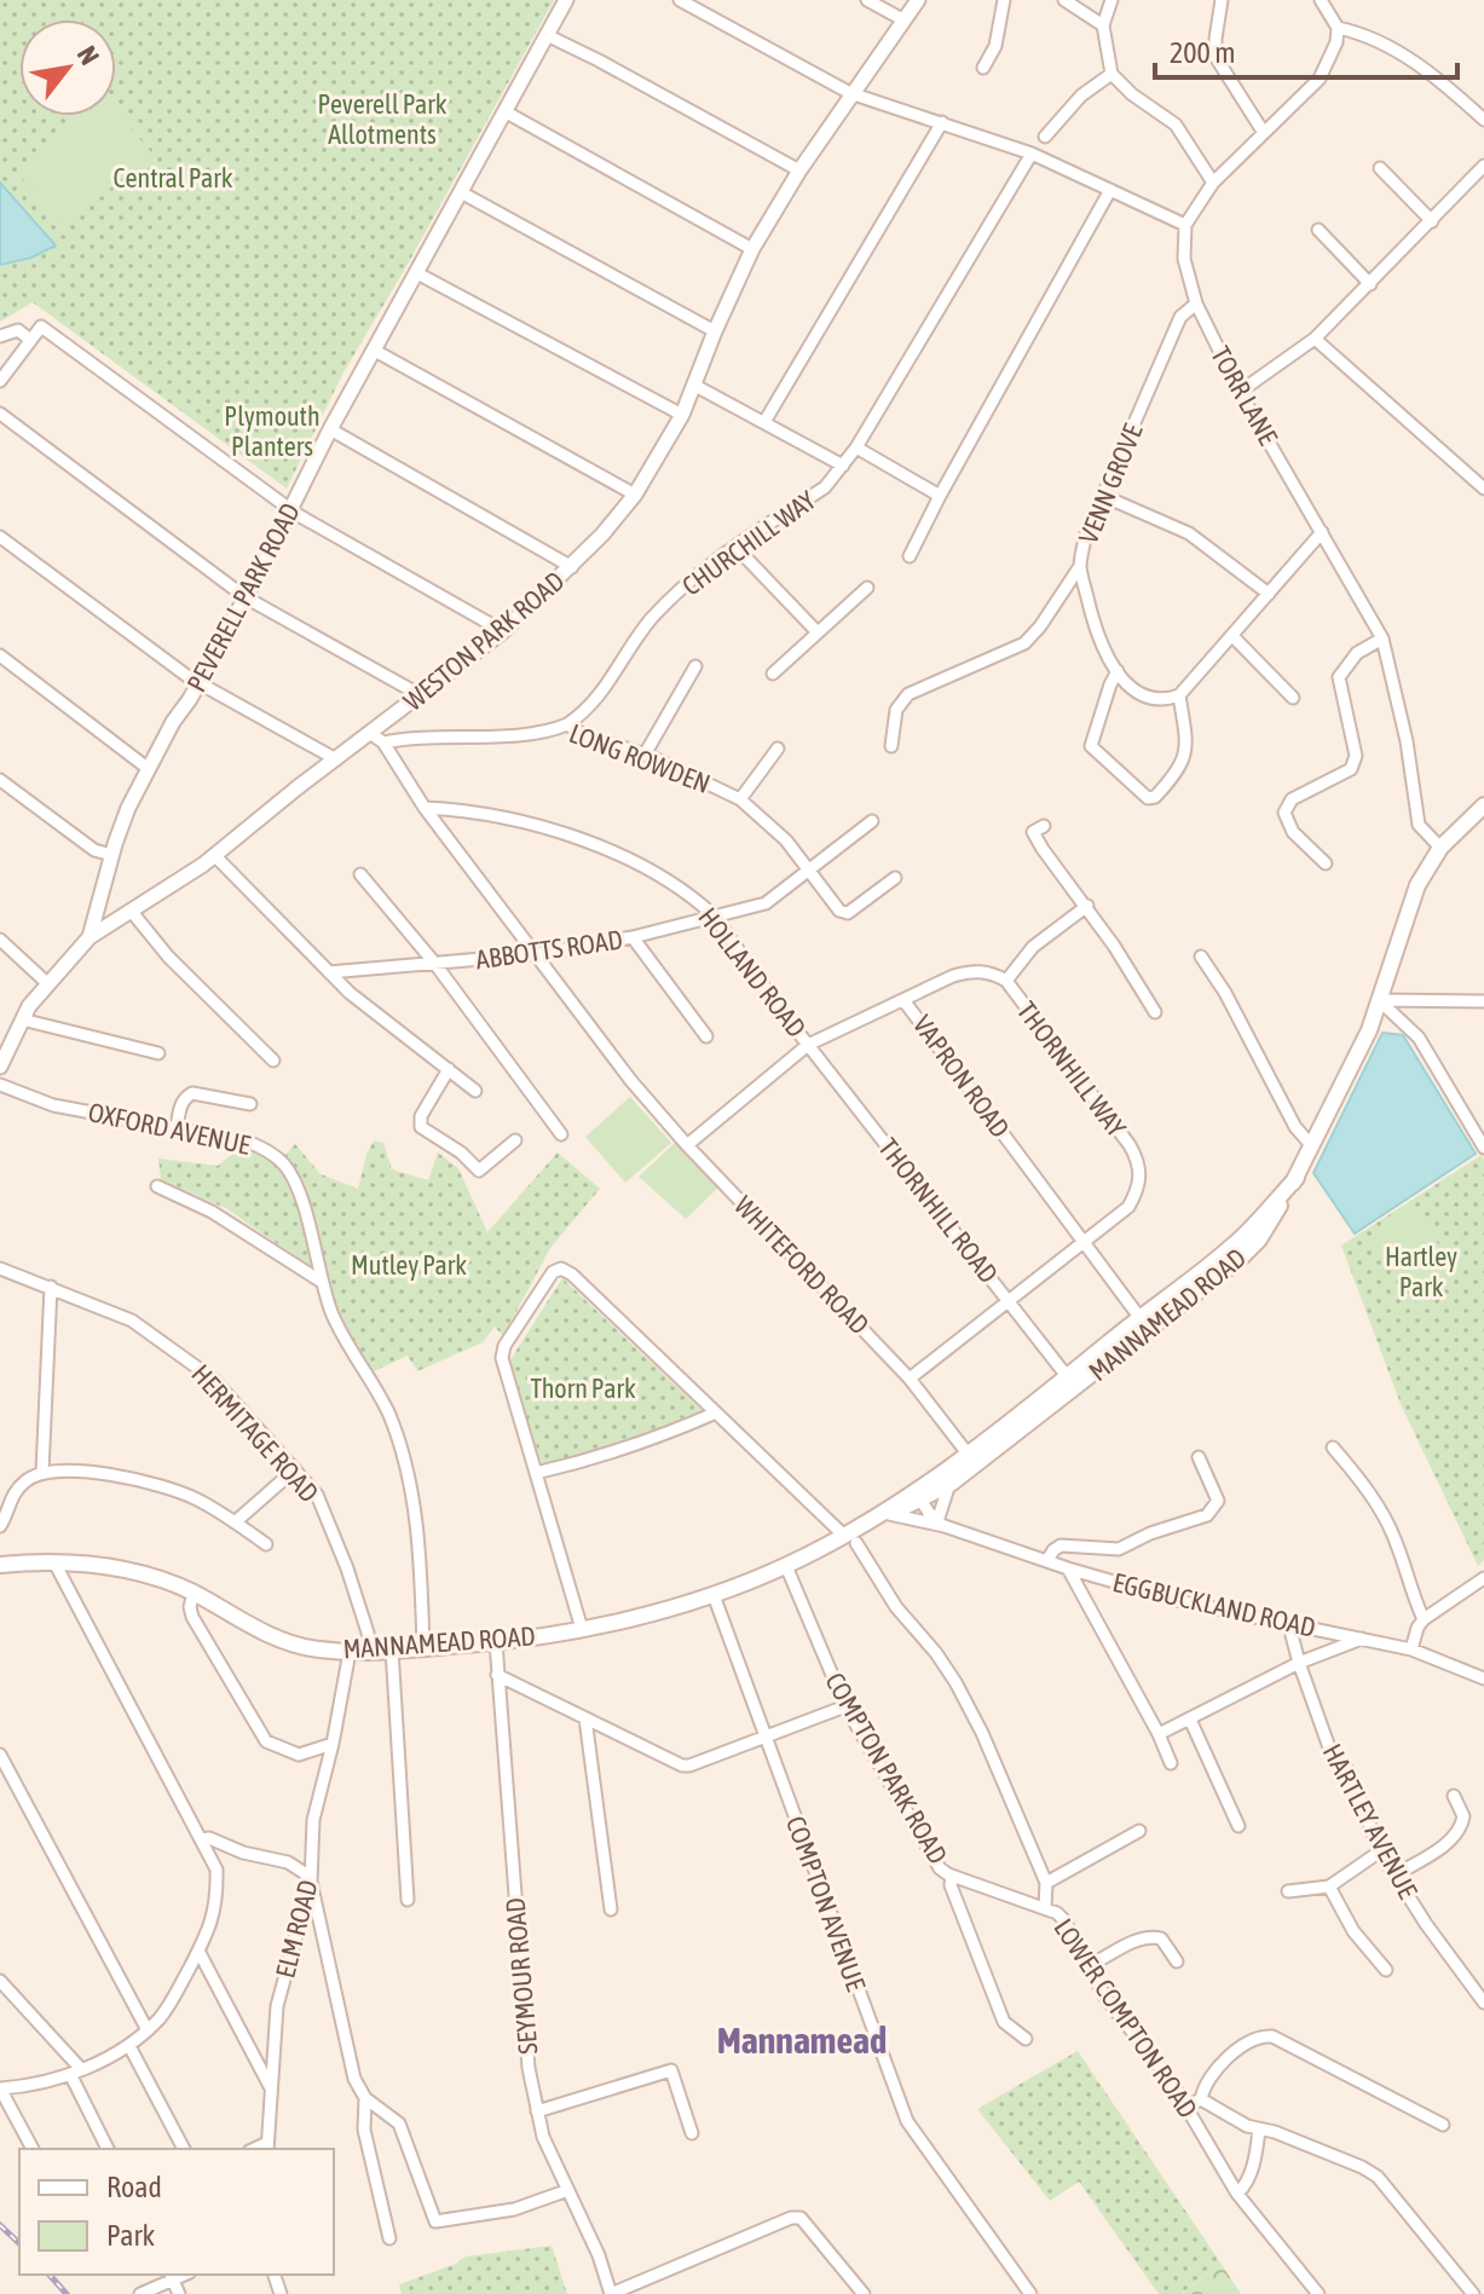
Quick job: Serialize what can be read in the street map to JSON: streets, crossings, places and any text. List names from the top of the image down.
{
  "streets": {
    "main road": ["MANNAMEAD ROAD"],
    "street": [
      "TORR LANE",
      "VENN GROVE",
      "CHURCHILL WAY",
      "PEVERELL PARK ROAD",
      "WESTON PARK ROAD",
      "LONG ROWDEN",
      "ABBOTTS ROAD",
      "HOLLAND ROAD",
      "THORNHILL WAY",
      "VAPRON ROAD",
      "OXFORD AVENUE",
      "THORNHILL ROAD",
      "WHITEFORD ROAD",
      "HERMITAGE ROAD",
      "EGGBUCKLAND ROAD",
      "COMPTON PARK ROAD",
      "HARTLEY AVENUE",
      "COMPTON AVENUE",
      "ELM ROAD",
      "SEYMOUR ROAD",
      "LOWER COMPTON ROAD"
    ]
  },
  "crossings": [
    ["TORR LANE", "VENN GROVE"],
    ["TORR LANE", "MANNAMEAD ROAD"],
    ["CHURCHILL WAY", "LONG ROWDEN"],
    ["PEVERELL PARK ROAD", "WESTON PARK ROAD"],
    ["WESTON PARK ROAD", "LONG ROWDEN"],
    ["WESTON PARK ROAD", "WHITEFORD ROAD"],
    ["LONG ROWDEN", "ABBOTTS ROAD"],
    ["LONG ROWDEN", "WHITEFORD ROAD"],
    ["ABBOTTS ROAD", "HOLLAND ROAD"],
    ["ABBOTTS ROAD", "WHITEFORD ROAD"],
    ["HOLLAND ROAD", "VAPRON ROAD"],
    ["HOLLAND ROAD", "THORNHILL ROAD"],
    ["HOLLAND ROAD", "WHITEFORD ROAD"],
    ["THORNHILL WAY", "VAPRON ROAD"],
    ["THORNHILL WAY", "THORNHILL ROAD"],
    ["THORNHILL WAY", "WHITEFORD ROAD"],
    ["VAPRON ROAD", "THORNHILL ROAD"],
    ["VAPRON ROAD", "WHITEFORD ROAD"],
    ["VAPRON ROAD", "MANNAMEAD ROAD"],
    ["OXFORD AVENUE", "MANNAMEAD ROAD"],
    ["THORNHILL ROAD", "MANNAMEAD ROAD"],
    ["WHITEFORD ROAD", "MANNAMEAD ROAD"],
    ["MANNAMEAD ROAD", "HERMITAGE ROAD"],
    ["MANNAMEAD ROAD", "EGGBUCKLAND ROAD"],
    ["MANNAMEAD ROAD", "COMPTON PARK ROAD"],
    ["MANNAMEAD ROAD", "COMPTON AVENUE"],
    ["MANNAMEAD ROAD", "ELM ROAD"],
    ["MANNAMEAD ROAD", "SEYMOUR ROAD"],
    ["MANNAMEAD ROAD", "LOWER COMPTON ROAD"],
    ["EGGBUCKLAND ROAD", "HARTLEY AVENUE"],
    ["COMPTON PARK ROAD", "LOWER COMPTON ROAD"]
  ],
  "districts": ["Mannamead"],
  "parks": [
    "Peverell Park Allotments",
    "Central Park",
    "Plymouth Planters",
    "Hartley Park",
    "Mutley Park",
    "Thorn Park"
  ],
  "legend": ["Road", "Park"],
  "scale_bar": "200 m",
  "north": "top right"
}
